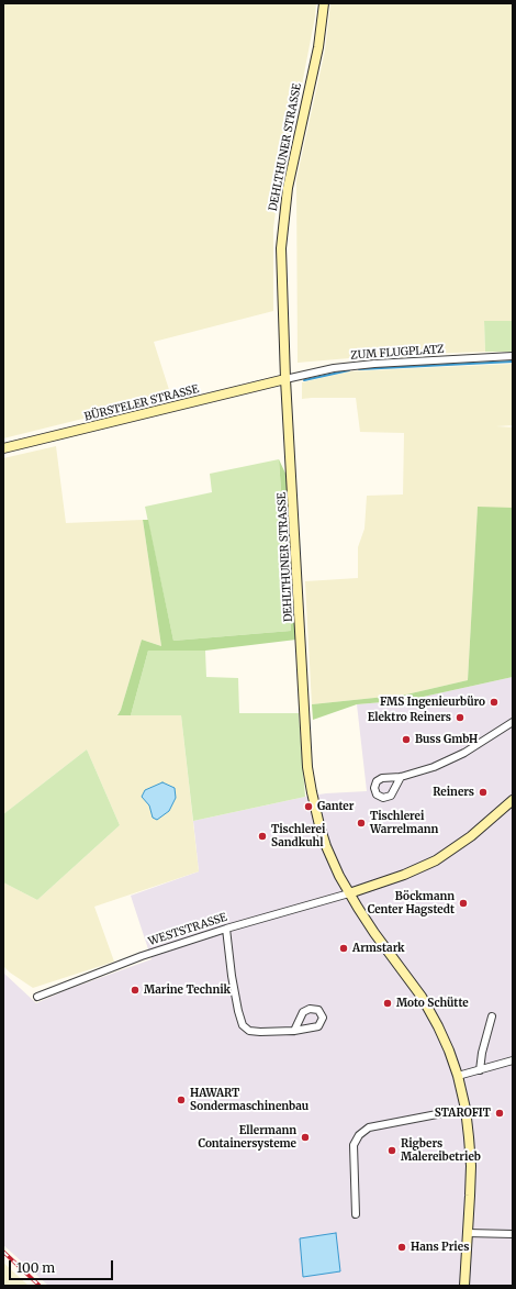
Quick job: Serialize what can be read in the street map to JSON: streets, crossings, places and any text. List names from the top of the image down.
{
  "streets": {
    "street": [
      "DEHLTHUNER STRASSE",
      "ZUM FLUGPLATZ",
      "BÜRSTELER STRASSE",
      "WESTSTRASSE"
    ]
  },
  "crossings": [
    ["DEHLTHUNER STRASSE", "ZUM FLUGPLATZ"],
    ["DEHLTHUNER STRASSE", "BÜRSTELER STRASSE"],
    ["DEHLTHUNER STRASSE", "WESTSTRASSE"],
    ["ZUM FLUGPLATZ", "BÜRSTELER STRASSE"]
  ],
  "places": [
    "FMS Ingenieurbüro",
    "Elektro Reiners",
    "Buss GmbH",
    "Reiners",
    "Ganter",
    "Tischlerei Warrelmann",
    "Tischlerei Sandkuhl",
    "Böckmann Center Hagstedt",
    "Armstark",
    "Marine Technik",
    "Moto Schütte",
    "HAWART Sondermaschinenbau",
    "STAROFIT",
    "Ellermann Containersysteme",
    "Rigbers Malereibetrieb",
    "Hans Pries"
  ],
  "scale_bar": "100 m"
}
